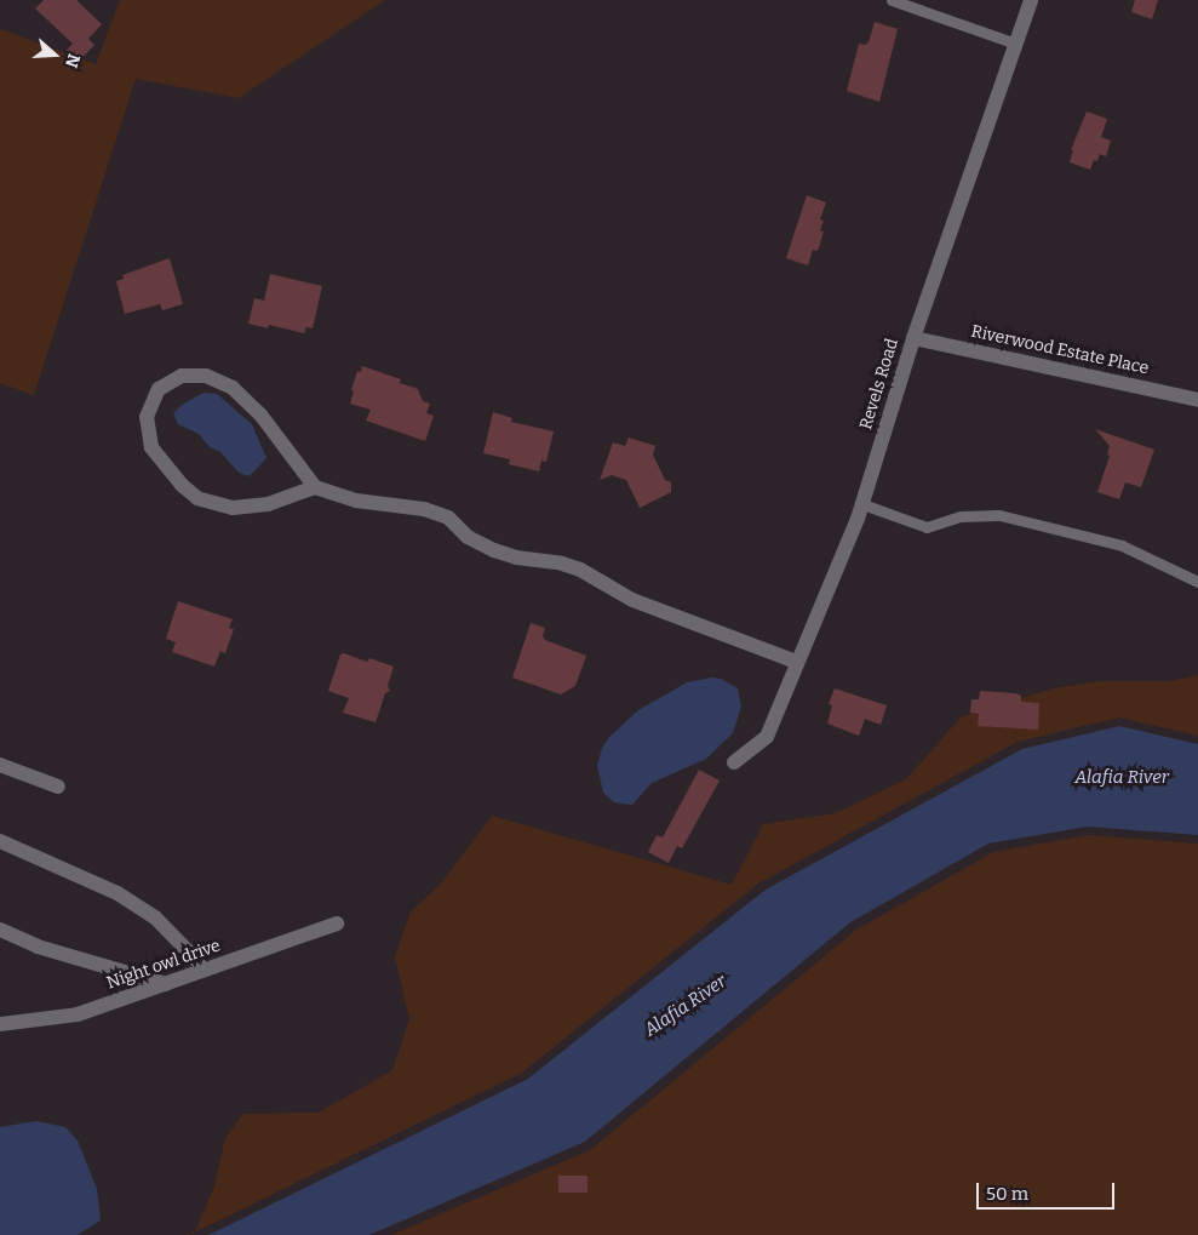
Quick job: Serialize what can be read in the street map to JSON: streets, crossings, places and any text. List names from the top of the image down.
{
  "streets": {
    "street": ["Riverwood Estate Place", "Revels Road", "Night owl drive"]
  },
  "crossings": [
    ["Riverwood Estate Place", "Revels Road"]
  ],
  "water": ["Alafia River"],
  "scale_bar": "50 m",
  "north": "right"
}
